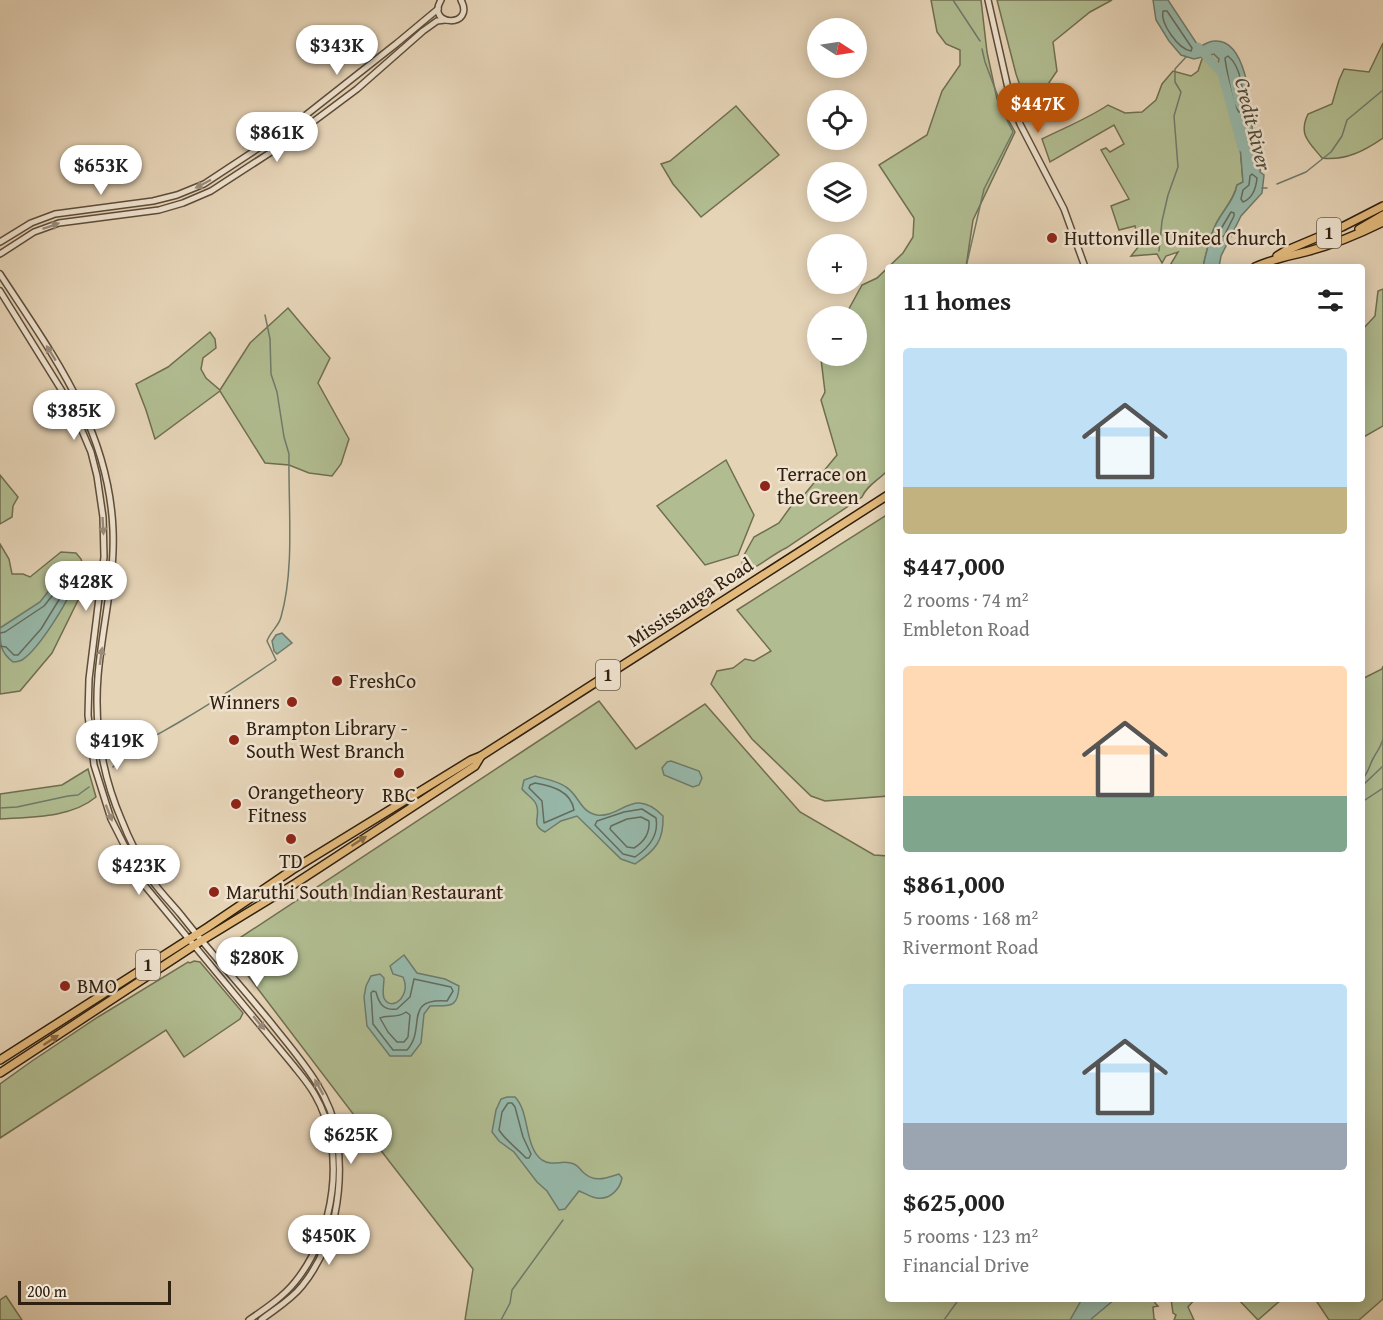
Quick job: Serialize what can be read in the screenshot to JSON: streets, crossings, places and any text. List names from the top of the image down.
{
  "streets": {
    "main road": ["1", "Mississauga Road"]
  },
  "water": ["Credit River"],
  "places": [
    "Huttonville United Church",
    "Terrace on the Green",
    "FreshCo",
    "Winners",
    "Brampton Library - South West Branch",
    "RBC",
    "Orangetheory Fitness",
    "TD",
    "Maruthi South Indian Restaurant",
    "BMO"
  ],
  "scale_bar": "200 m",
  "north": "right",
  "page": {
    "map_buttons": ["+", "−"],
    "price": [
      "$343K",
      "$447K",
      "$861K",
      "$653K",
      "$385K",
      "$428K",
      "$419K",
      "$423K",
      "$280K",
      "$625K",
      "$450K"
    ],
    "heading": "11 homes",
    "list": [
      {
        "name": "$447,000",
        "note": "2 rooms · 74 m² · Embleton Road"
      },
      {
        "name": "$861,000",
        "note": "5 rooms · 168 m² · Rivermont Road"
      },
      {
        "name": "$625,000",
        "note": "5 rooms · 123 m² · Financial Drive"
      }
    ],
    "scale": "200 m"
  }
}
